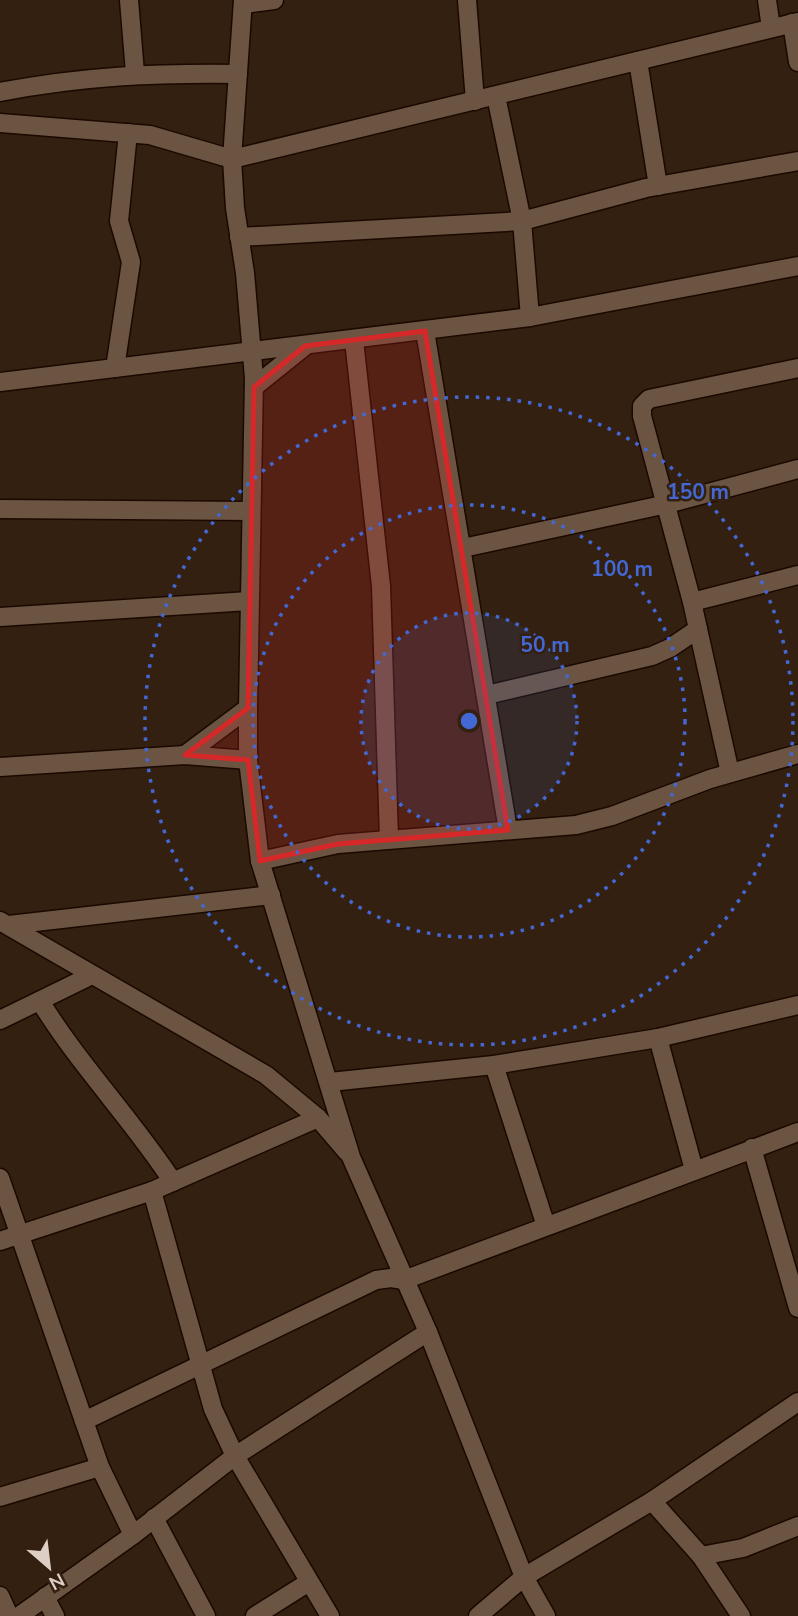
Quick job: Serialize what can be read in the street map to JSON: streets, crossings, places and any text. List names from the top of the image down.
{
  "north": "bottom right",
  "rings": ["150 m", "100 m", "50 m"]
}
